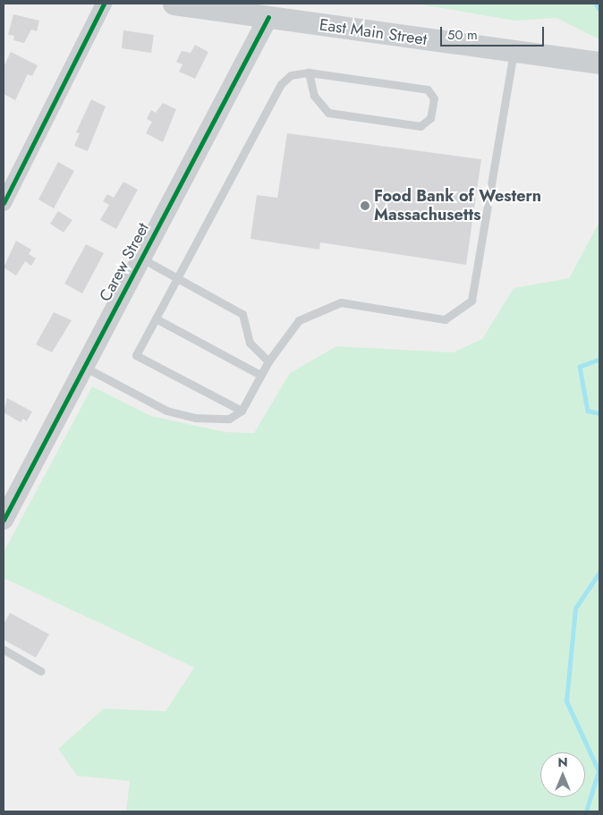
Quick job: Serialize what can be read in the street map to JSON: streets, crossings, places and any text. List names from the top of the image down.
{
  "streets": {
    "main road": ["East Main Street"],
    "street": ["Carew Street"]
  },
  "crossings": [
    ["East Main Street", "Carew Street"]
  ],
  "places": ["Food Bank of Western Massachusetts"],
  "scale_bar": "50 m",
  "north": "top"
}
